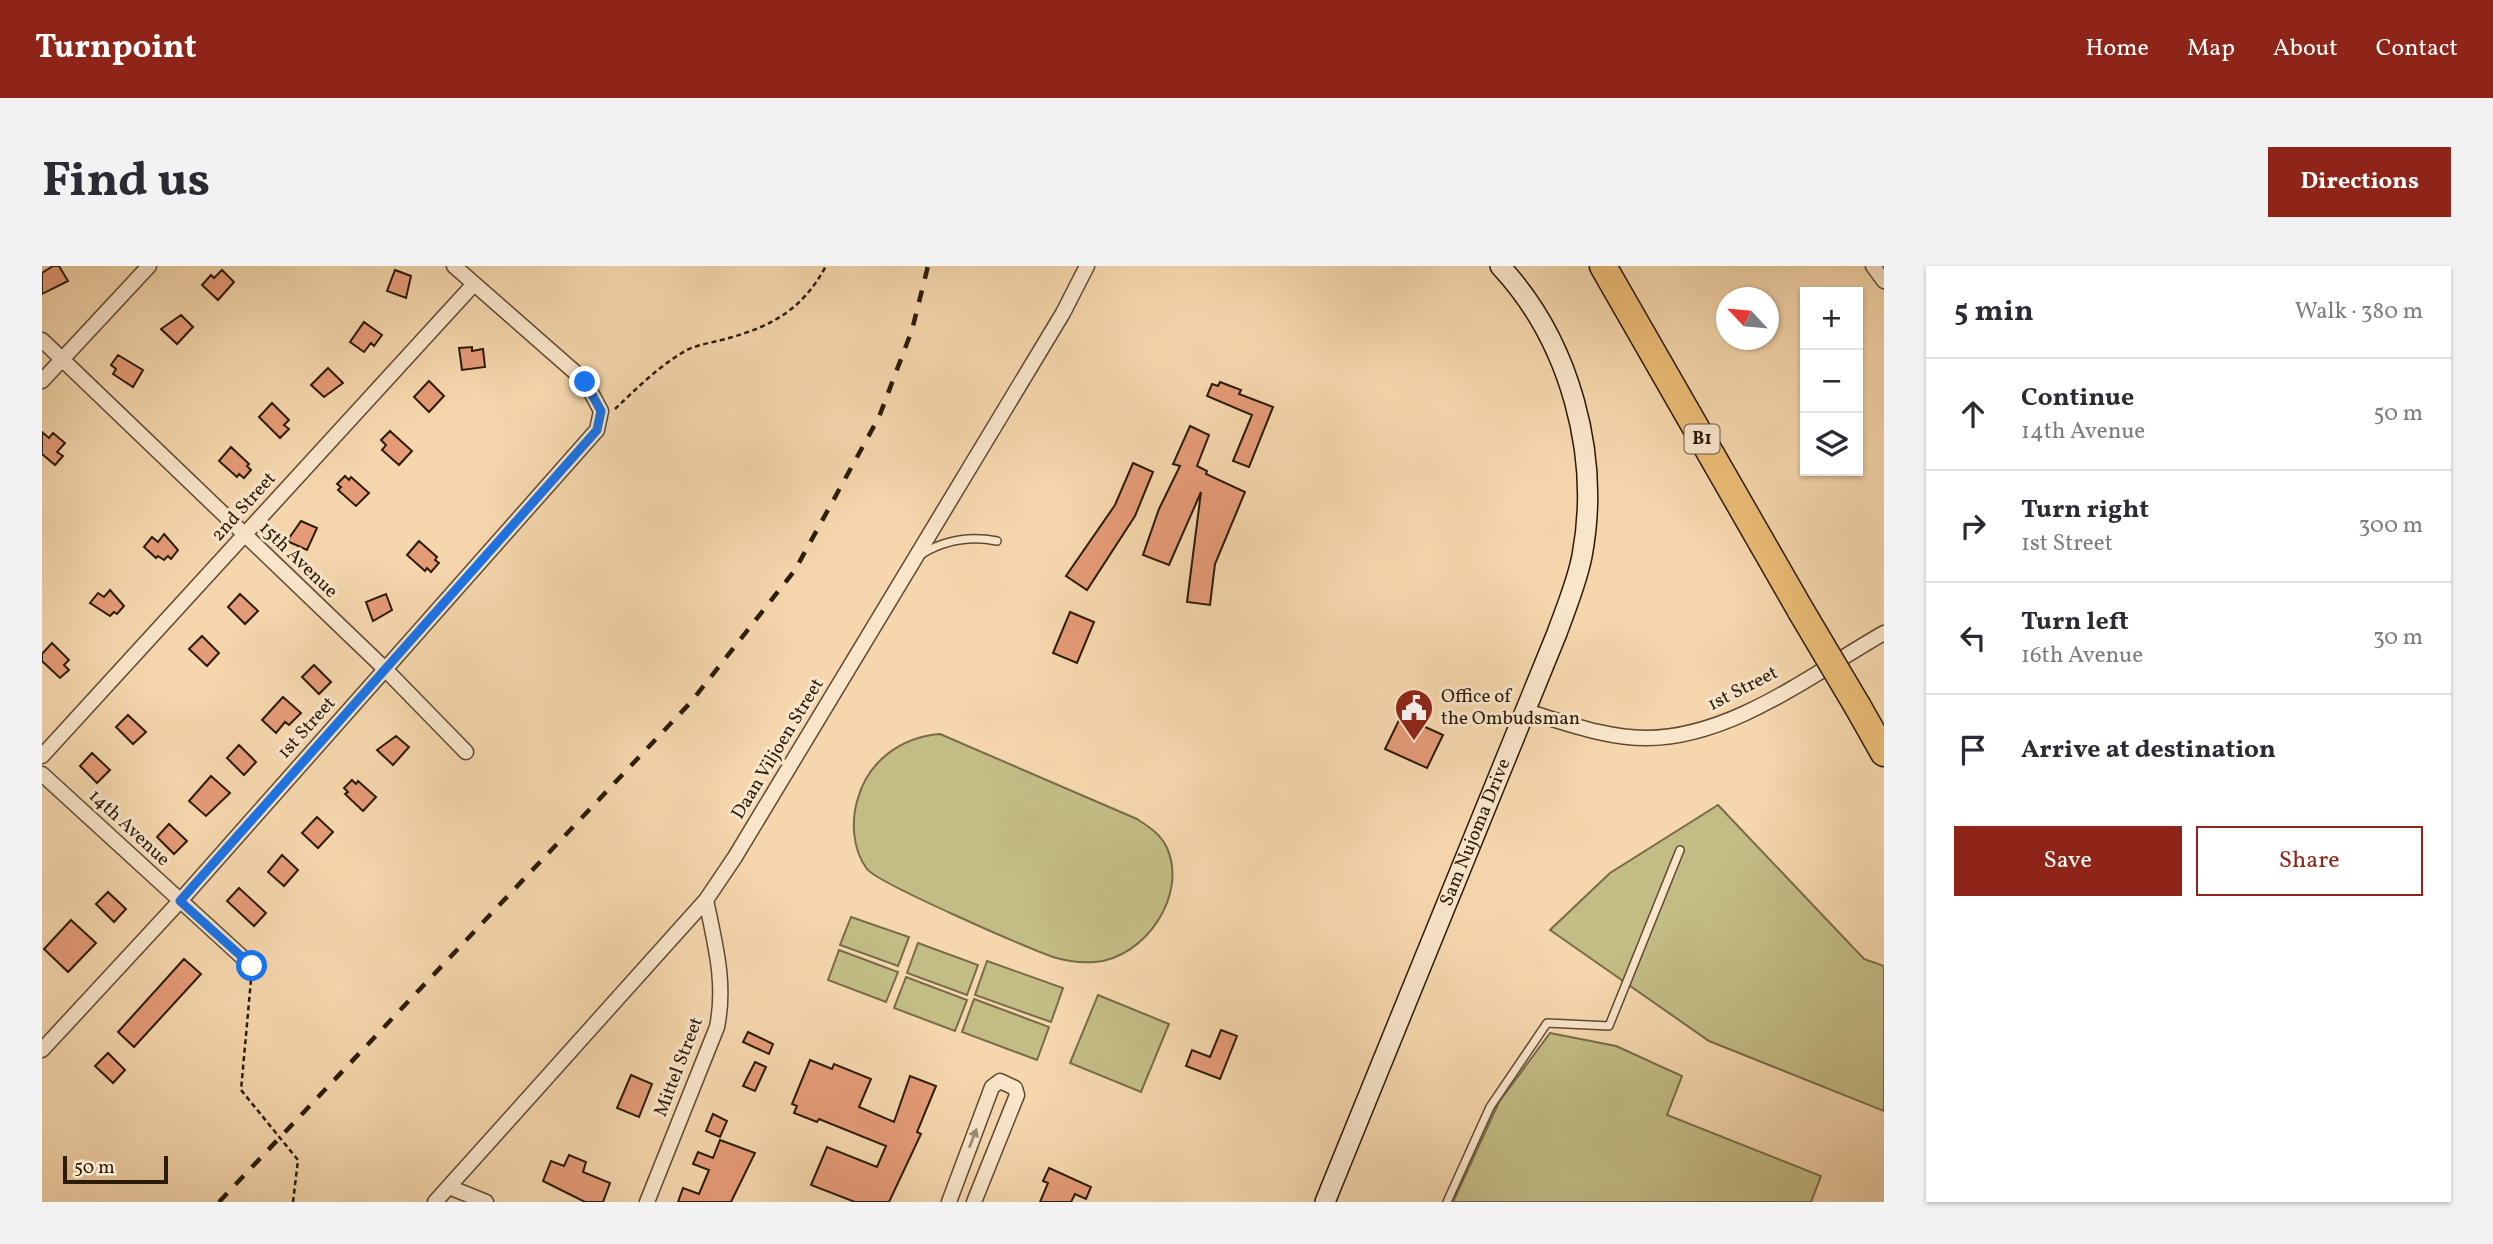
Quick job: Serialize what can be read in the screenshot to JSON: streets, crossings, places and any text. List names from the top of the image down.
{
  "streets": {
    "highway": ["B1"],
    "main road": ["Sam Nujoma Drive"],
    "street": [
      "2nd Street",
      "15th Avenue",
      "1st Street",
      "Daan Viljoen Street",
      "14th Avenue",
      "Mittel Street"
    ]
  },
  "crossings": [
    ["2nd Street", "15th Avenue"],
    ["15th Avenue", "1st Street"],
    ["1st Street", "14th Avenue"],
    ["1st Street", "Sam Nujoma Drive"],
    ["Daan Viljoen Street", "Mittel Street"]
  ],
  "places": {
    "public building": ["Office of the Ombudsman"]
  },
  "scale_bar": "50 m",
  "north": "top left",
  "page": {
    "header": "Turnpoint",
    "nav": [
      "Home",
      "Map",
      "About",
      "Contact"
    ],
    "buttons": [
      "Directions",
      ["Save", "Share"]
    ],
    "title": "Find us",
    "heading": ["5 min", "Walk · 380 m"],
    "map_buttons": ["+", "−"],
    "list": [
      ["Continue", "14th Avenue", "50 m"],
      ["Turn right", "1st Street", "300 m"],
      ["Turn left", "16th Avenue", "30 m"],
      "Arrive at destination"
    ],
    "scale": "50 m"
  }
}
